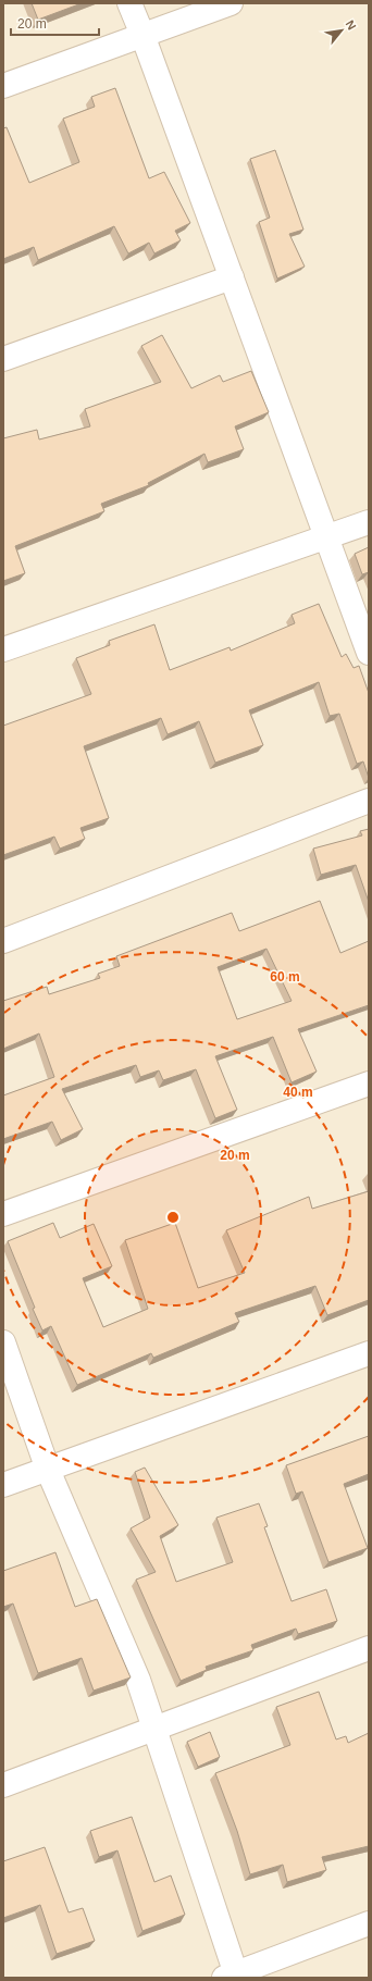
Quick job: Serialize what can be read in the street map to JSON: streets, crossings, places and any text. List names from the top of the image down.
{
  "scale_bar": "20 m",
  "north": "top right",
  "rings": ["60 m", "40 m", "20 m"]
}
